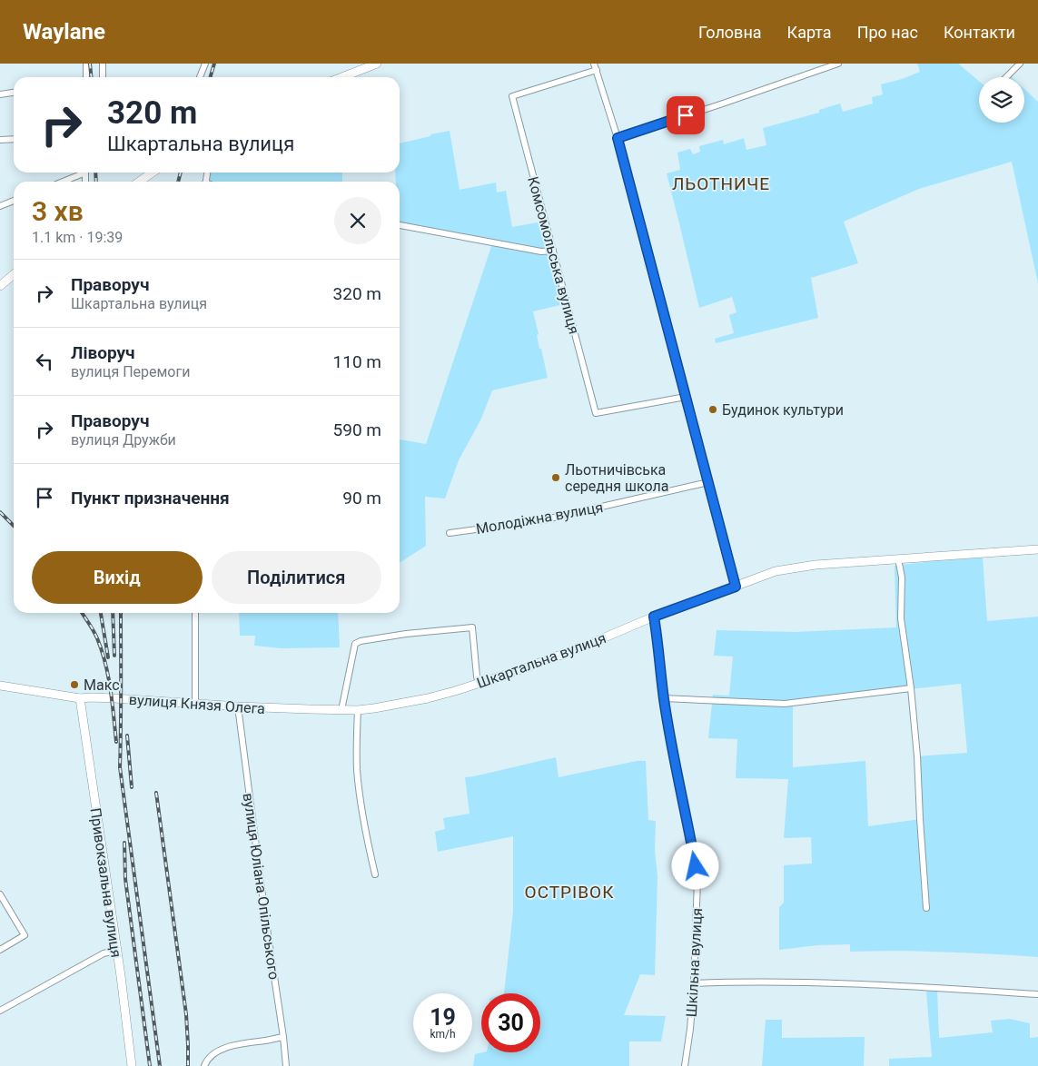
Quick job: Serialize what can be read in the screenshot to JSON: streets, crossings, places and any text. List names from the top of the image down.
{
  "streets": {
    "street": [
      "Комсомольська вулиця",
      "Молодіжна вулиця",
      "Шкартальна вулиця",
      "вулиця Князя Олега",
      "Привокзальна вулиця",
      "вулиця Юліана Опільського",
      "Шкільна вулиця"
    ]
  },
  "crossings": [
    ["Шкартальна вулиця", "вулиця Князя Олега"],
    ["Шкартальна вулиця", "Шкільна вулиця"],
    ["вулиця Князя Олега", "Привокзальна вулиця"],
    ["вулиця Князя Олега", "вулиця Юліана Опільського"]
  ],
  "districts": ["ЛЬОТНИЧЕ", "ОСТРІВОК"],
  "places": ["Будинок культури", "Льотничівська середня школа", "Макс"],
  "page": {
    "header": "Waylane",
    "nav": [
      "Головна",
      "Карта",
      "Про нас",
      "Контакти"
    ],
    "turn": ["320 m", "Шкартальна вулиця"],
    "heading": ["3 хв", "1.1 km · 19:39"],
    "list": [
      {
        "name": "Праворуч",
        "note": "Шкартальна вулиця",
        "value": "320 m"
      },
      {
        "name": "Ліворуч",
        "note": "вулиця Перемоги",
        "value": "110 m"
      },
      {
        "name": "Праворуч",
        "note": "вулиця Дружби",
        "value": "590 m"
      },
      {
        "name": "Пункт призначення",
        "value": "90 m"
      }
    ],
    "buttons": ["Вихід", "Поділитися"],
    "speed": "19 km/h",
    "limit": "30"
  }
}
